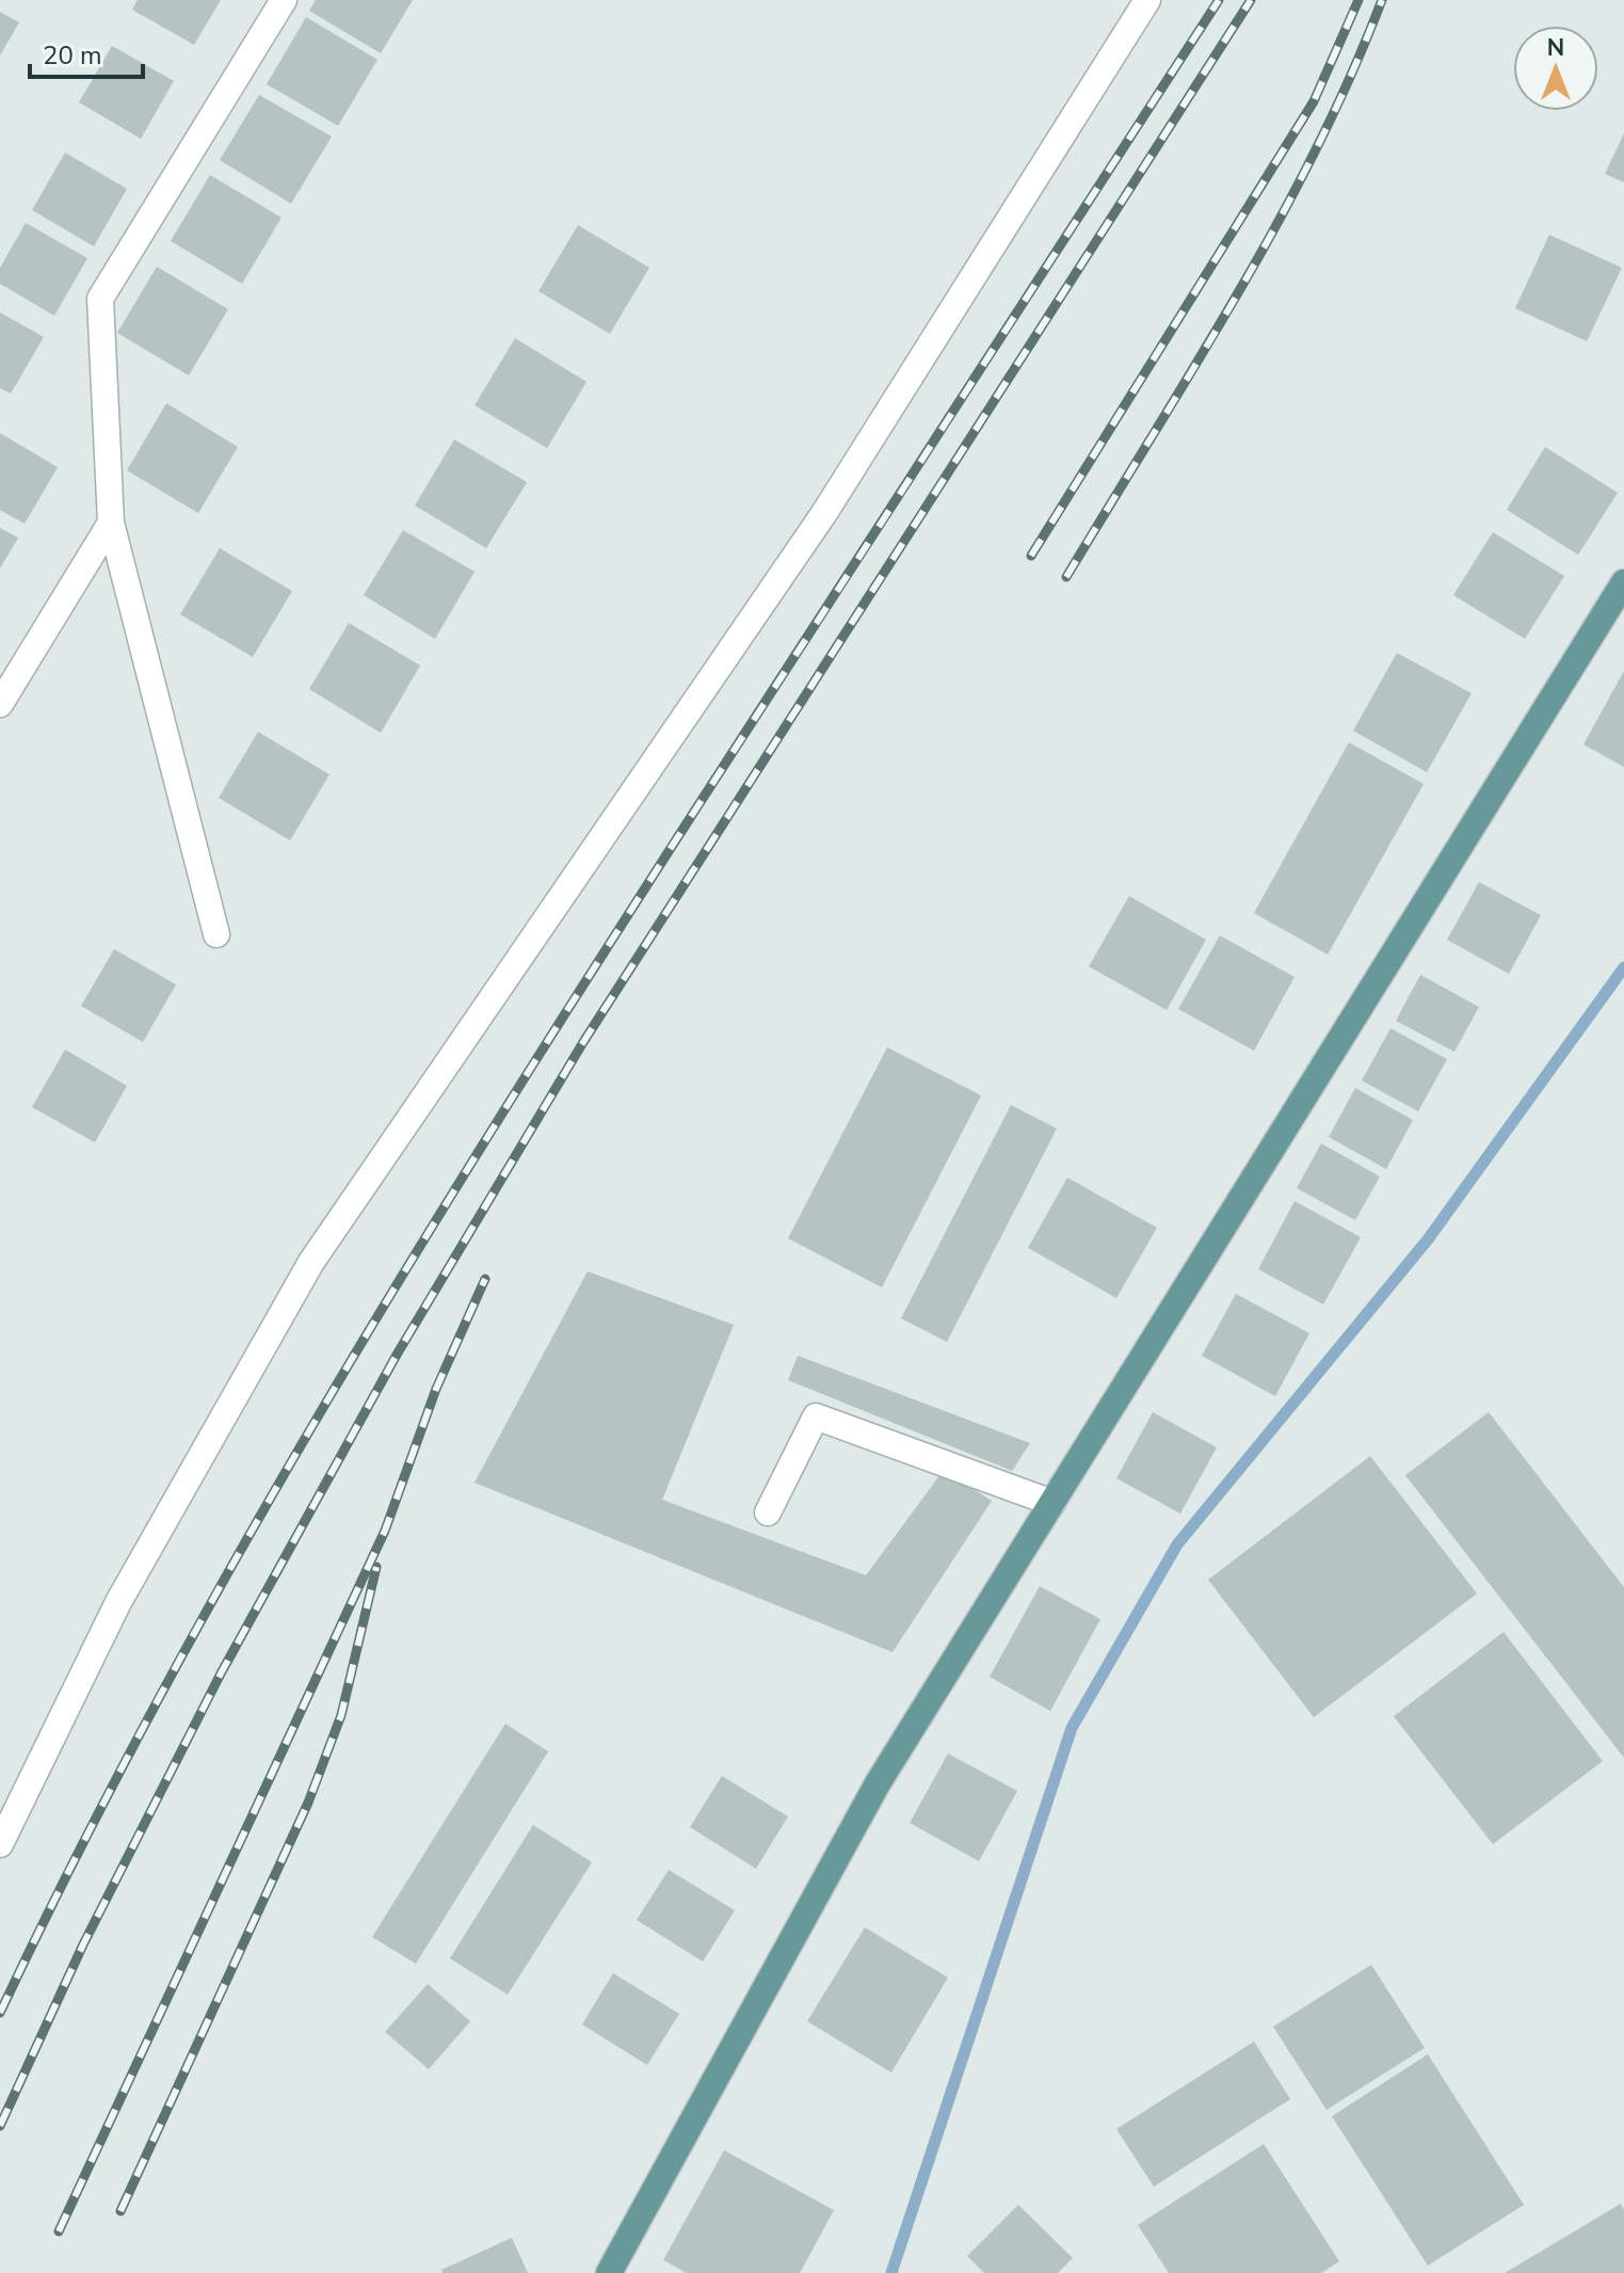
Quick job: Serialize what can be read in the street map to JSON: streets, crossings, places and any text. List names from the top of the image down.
{
  "scale_bar": "20 m",
  "north": "top"
}
